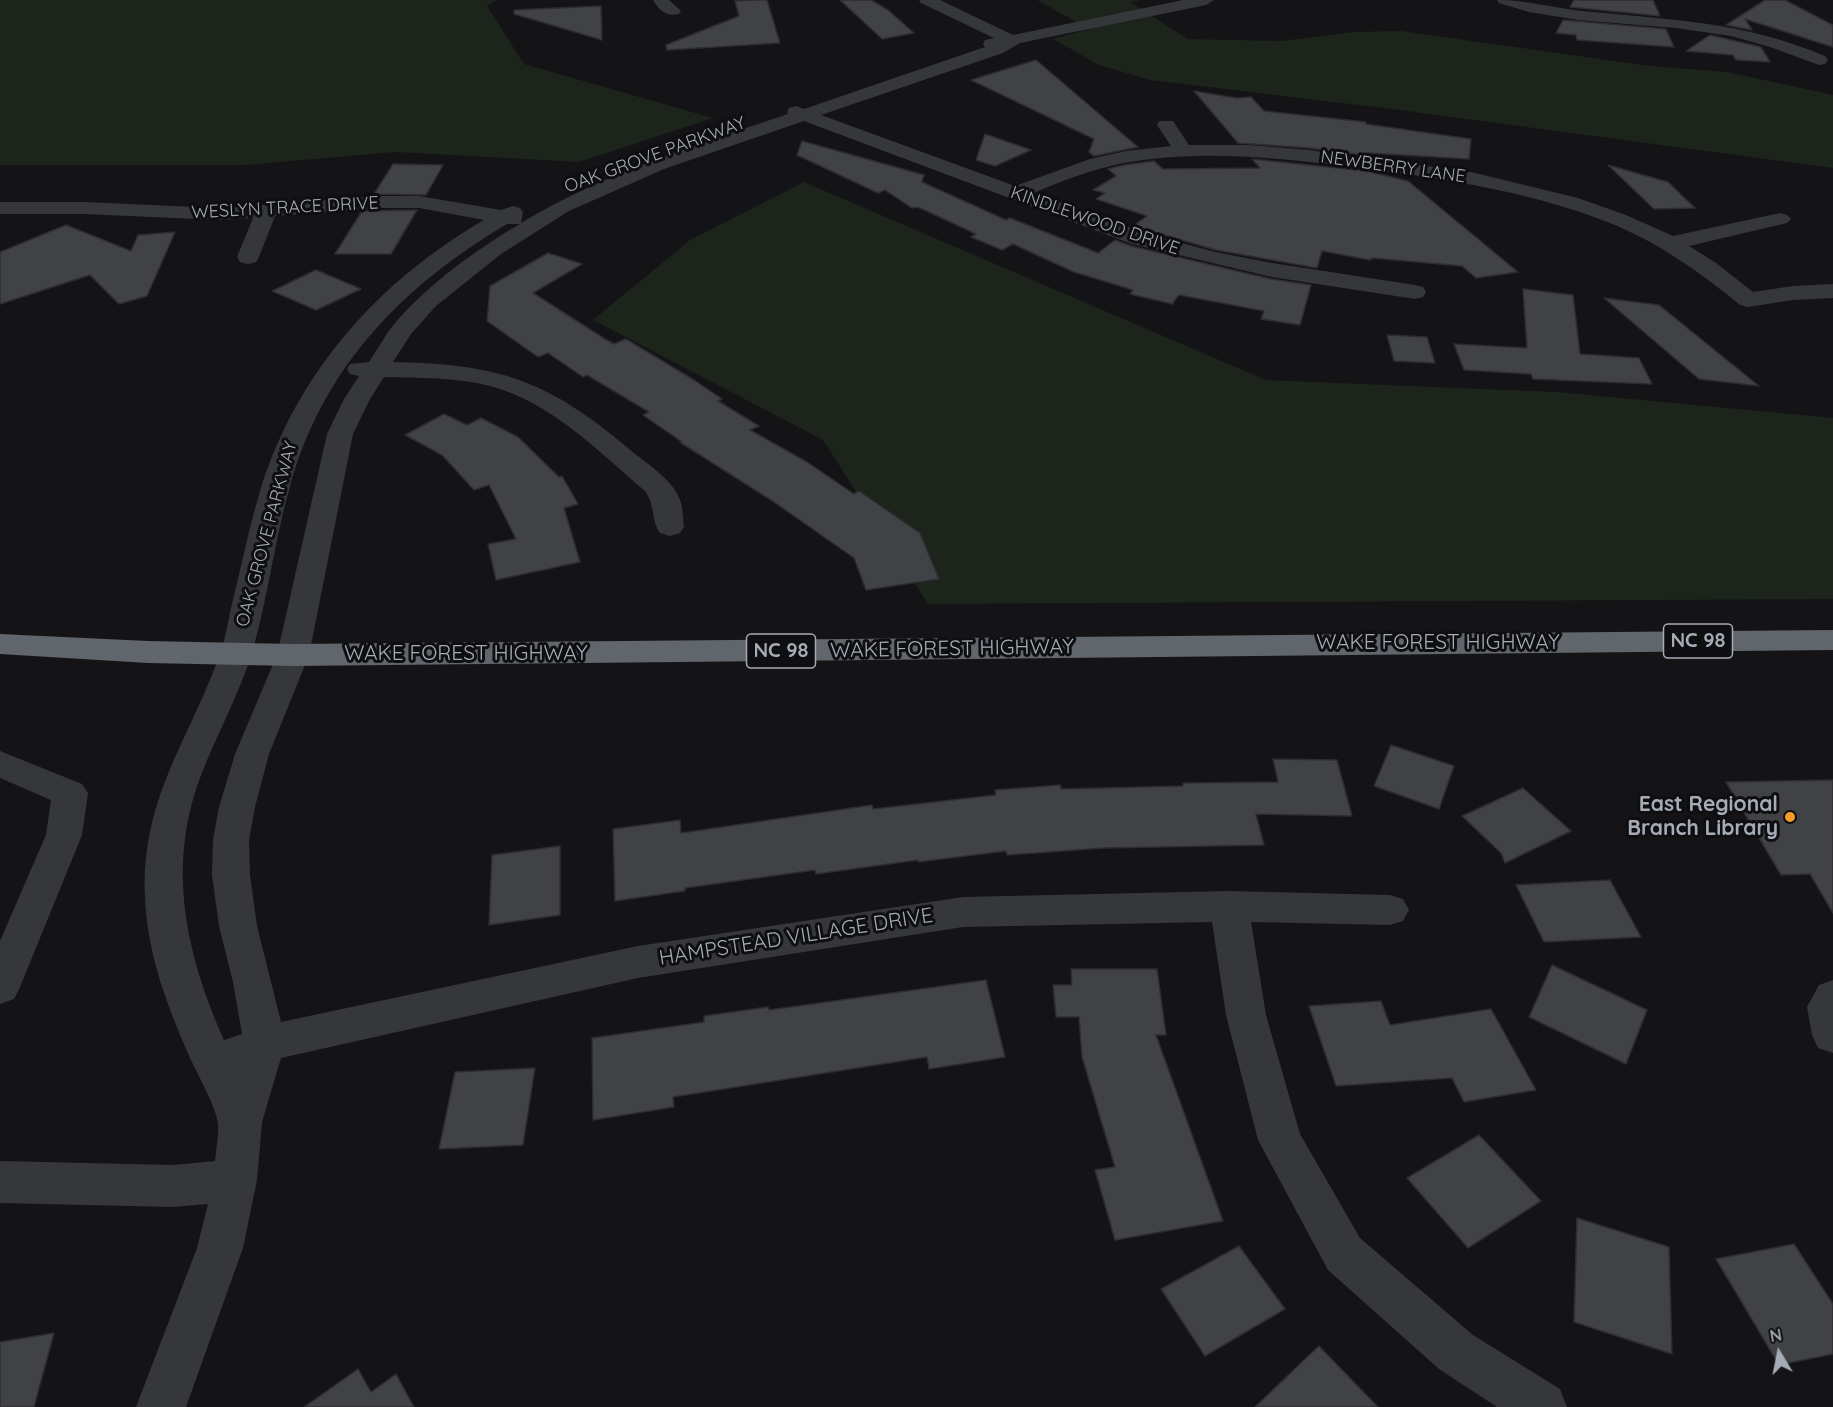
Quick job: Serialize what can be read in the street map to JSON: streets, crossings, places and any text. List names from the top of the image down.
{
  "streets": {
    "highway": ["NC 98", "WAKE FOREST HIGHWAY"],
    "street": [
      "OAK GROVE PARKWAY",
      "NEWBERRY LANE",
      "WESLYN TRACE DRIVE",
      "KINDLEWOOD DRIVE",
      "HAMPSTEAD VILLAGE DRIVE"
    ]
  },
  "crossings": [
    ["OAK GROVE PARKWAY", "WESLYN TRACE DRIVE"],
    ["OAK GROVE PARKWAY", "KINDLEWOOD DRIVE"],
    ["OAK GROVE PARKWAY", "WAKE FOREST HIGHWAY"],
    ["OAK GROVE PARKWAY", "HAMPSTEAD VILLAGE DRIVE"],
    ["NEWBERRY LANE", "KINDLEWOOD DRIVE"]
  ],
  "places": ["East Regional Branch Library"],
  "north": "top"
}
